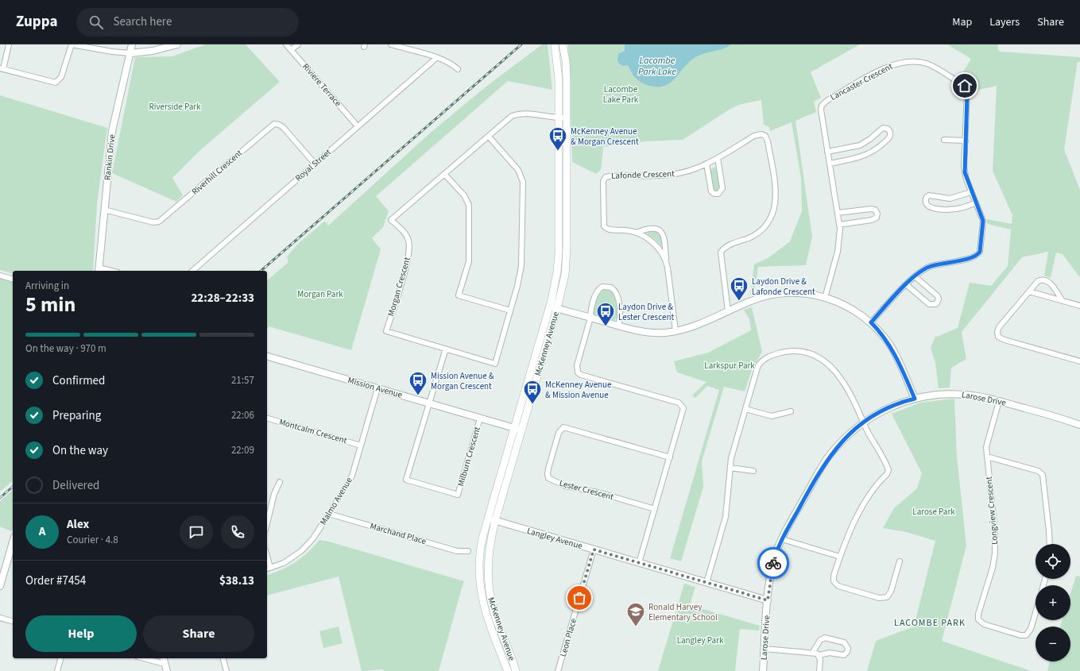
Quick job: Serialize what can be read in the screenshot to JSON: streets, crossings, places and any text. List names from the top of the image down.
{
  "streets": {
    "main road": ["McKenney Avenue"],
    "street": [
      "Lancaster Crescent",
      "Riviere Terrace",
      "Rankin Drive",
      "Royal Street",
      "Riverhill Crescent",
      "Lafonde Crescent",
      "Morgan Crescent",
      "Mission Avenue",
      "Larose Drive",
      "Montcalm Crescent",
      "Milburn Crescent",
      "Lester Crescent",
      "Malmo Avenue",
      "Longview Crescent",
      "Marchand Place",
      "Langley Avenue",
      "Leon Place"
    ]
  },
  "crossings": [
    ["Riviere Terrace", "Royal Street"],
    ["Rankin Drive", "Riverhill Crescent"],
    ["Royal Street", "Riverhill Crescent"],
    ["Morgan Crescent", "McKenney Avenue"],
    ["McKenney Avenue", "Mission Avenue"],
    ["McKenney Avenue", "Langley Avenue"],
    ["Mission Avenue", "Milburn Crescent"],
    ["Mission Avenue", "Malmo Avenue"],
    ["Larose Drive", "Longview Crescent"],
    ["Larose Drive", "Langley Avenue"],
    ["Montcalm Crescent", "Malmo Avenue"],
    ["Malmo Avenue", "Marchand Place"],
    ["Langley Avenue", "Leon Place"]
  ],
  "districts": ["LACOMBE PARK"],
  "water": ["Lacombe Park Lake"],
  "parks": [
    "Lacombe Lake Park",
    "Riverside Park",
    "Morgan Park",
    "Larkspur Park",
    "Larose Park",
    "Langley Park"
  ],
  "places": {
    "bus stop": [
      "McKenney Avenue & Morgan Crescent",
      "Laydon Drive & Lafonde Crescent",
      "Laydon Drive & Lester Crescent",
      "Mission Avenue & Morgan Crescent",
      "McKenney Avenue & Mission Avenue"
    ],
    "school or university": ["Ronald Harvey Elementary School"]
  },
  "page": {
    "header": "Zuppa",
    "search": "Search here",
    "nav": ["Map", "Layers", "Share"],
    "heading": ["5 min", "Arriving in", "22:28–22:33"],
    "panel": [
      "Alex",
      "Courier · 4.8",
      "Order #7454",
      "$38.13"
    ],
    "bar": "On the way · 970 m",
    "list": [
      ["Confirmed", "21:57"],
      ["Preparing", "22:06"],
      ["On the way", "22:09"],
      "Delivered"
    ],
    "round": "A",
    "map_buttons": ["+", "−"],
    "buttons": ["Help", "Share"]
  }
}
